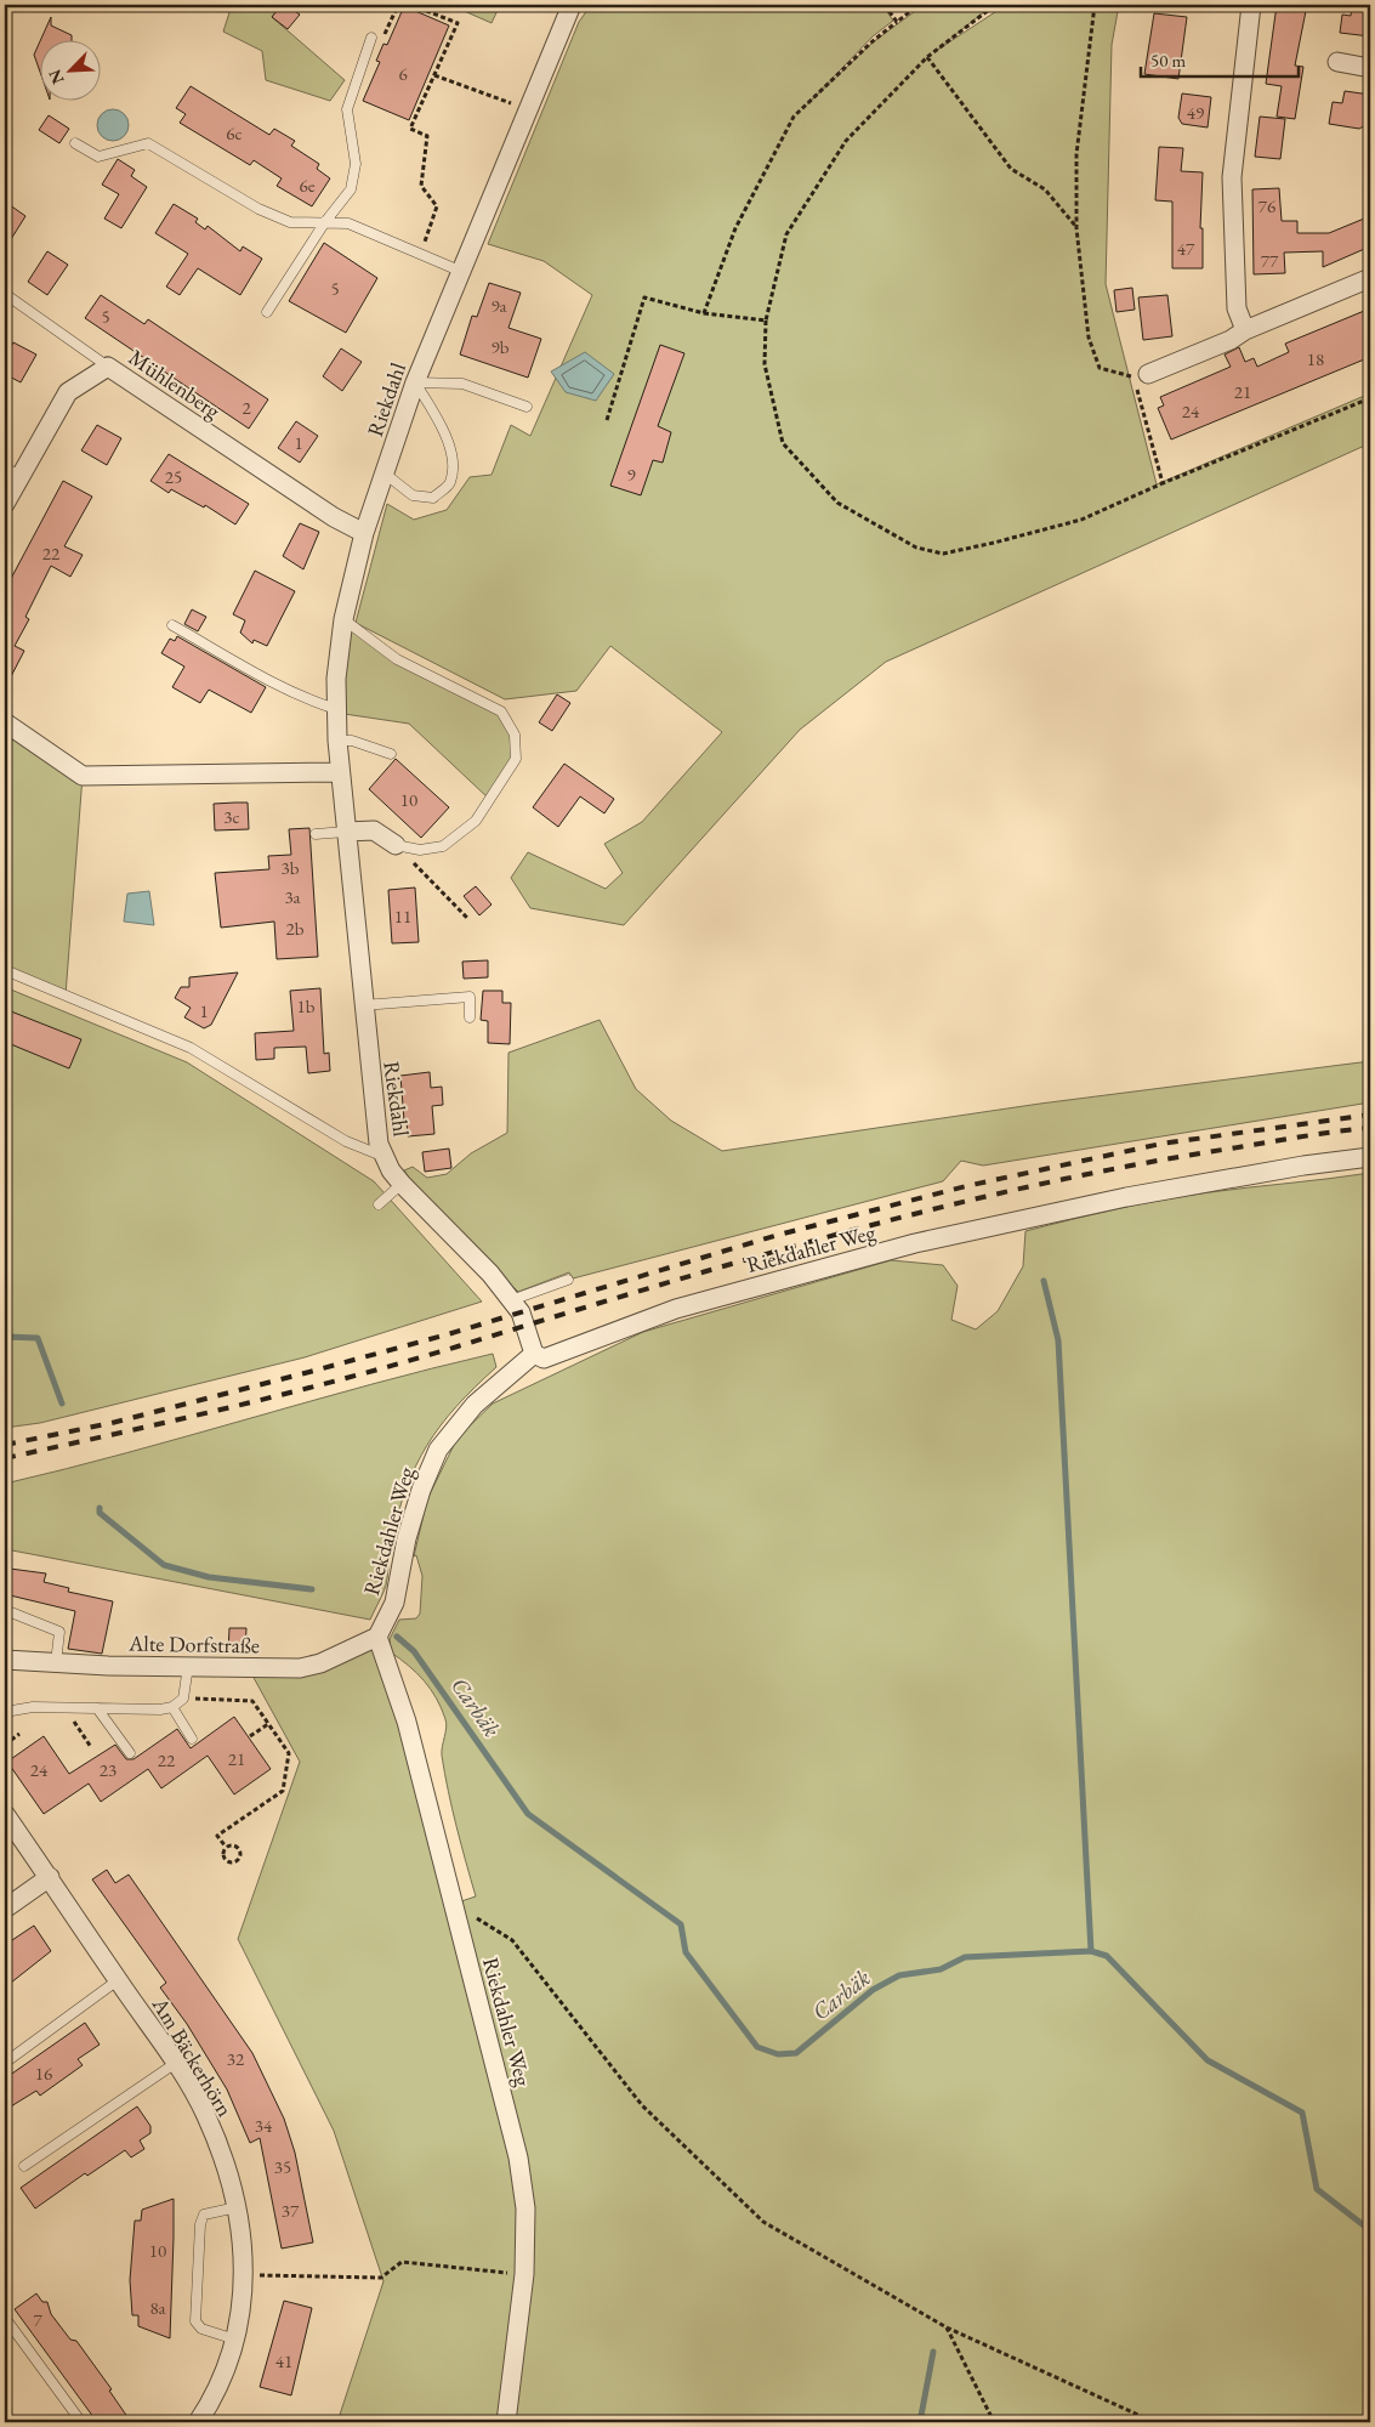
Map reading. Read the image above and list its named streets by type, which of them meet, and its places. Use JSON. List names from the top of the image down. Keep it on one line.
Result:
{"streets":{"street":["Mühlenberg","Riekdahl","Riekdahler Weg","Alte Dorfstraße","Am Bäckerhörn"]},"crossings":[["Mühlenberg","Riekdahl"],["Riekdahl","Riekdahler Weg"],["Riekdahler Weg","Alte Dorfstraße"]],"water":["Carbäk"],"house_numbers":["6","49","6c","6e","76","47","77","5","9a","5","9b","18","21","2","24","1","9","25","22","10","3c","3b","3a","11","2b","1b","1","21","22","24","23","32","16","34","35","37","10","8a","7","41"],"scale_bar":"50 m","north":"bottom left"}
